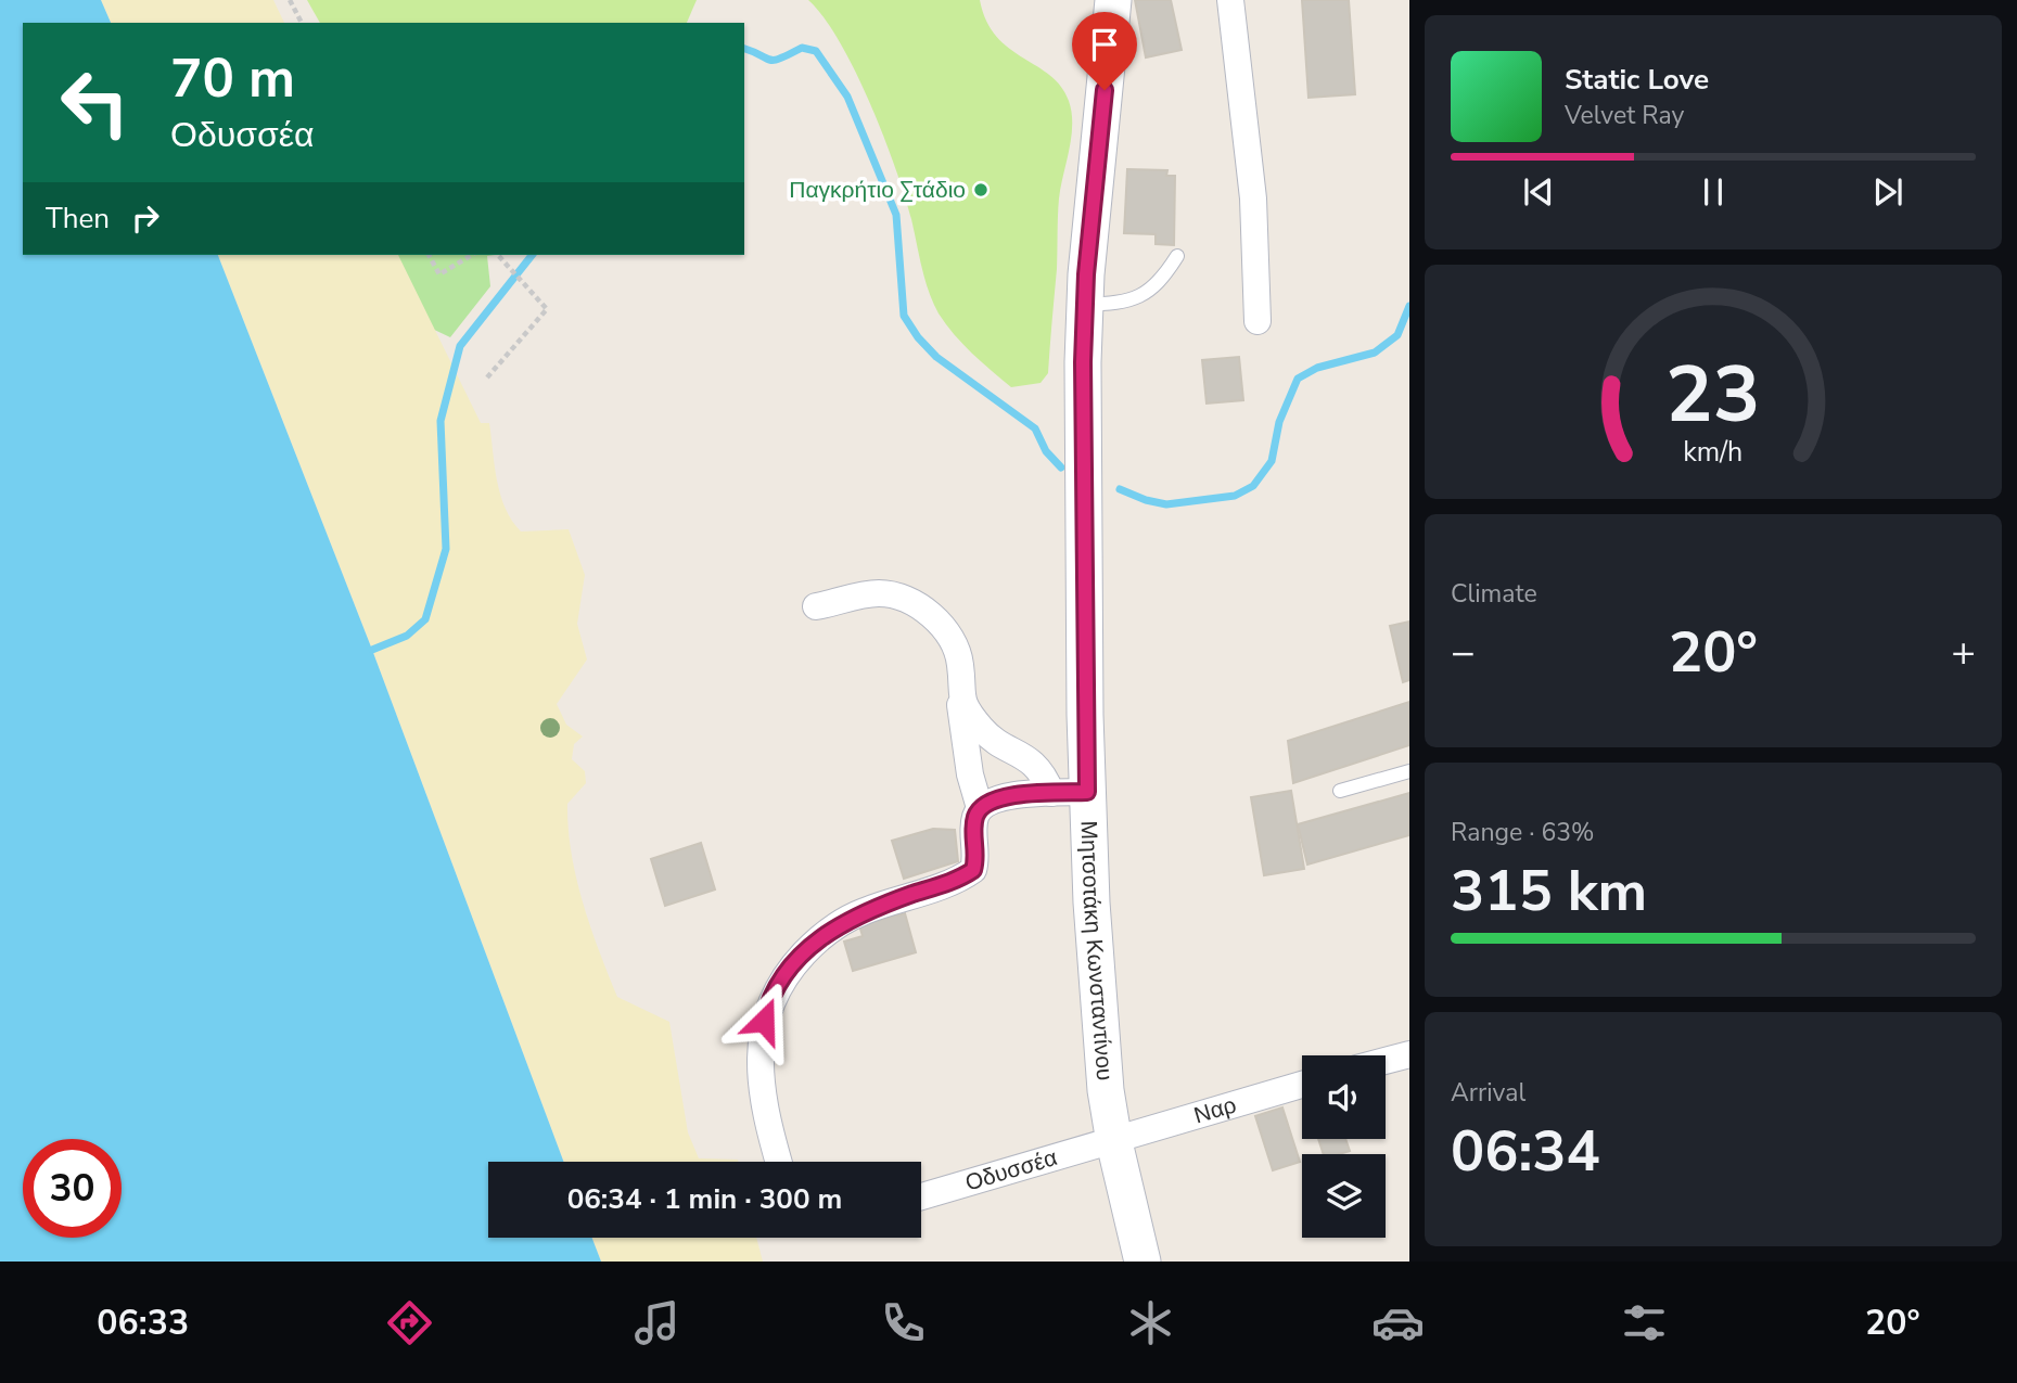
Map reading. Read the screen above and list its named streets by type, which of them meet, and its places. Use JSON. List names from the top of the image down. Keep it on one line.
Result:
{"streets":{"street":["Μητσοτάκη Κωνσταντίνου","Ναρ","Οδυσσέα"]},"crossings":[["Μητσοτάκη Κωνσταντίνου","Ναρ"],["Μητσοτάκη Κωνσταντίνου","Οδυσσέα"],["Ναρ","Οδυσσέα"]],"places":["Παγκρήτιο Στάδιο"],"page":{"turn":["70 m","Οδυσσέα"],"song":["Static Love","Velvet Ray"],"then":"Then","tile":["Climate",["Range · 63%","315 km"],["Arrival","06:34"]],"heat":["−","20°","+"],"limit":"30","trip":"06:34 · 1 min · 300 m","tabs":["06:33","20°"],"gauge":["23","km/h"]}}
